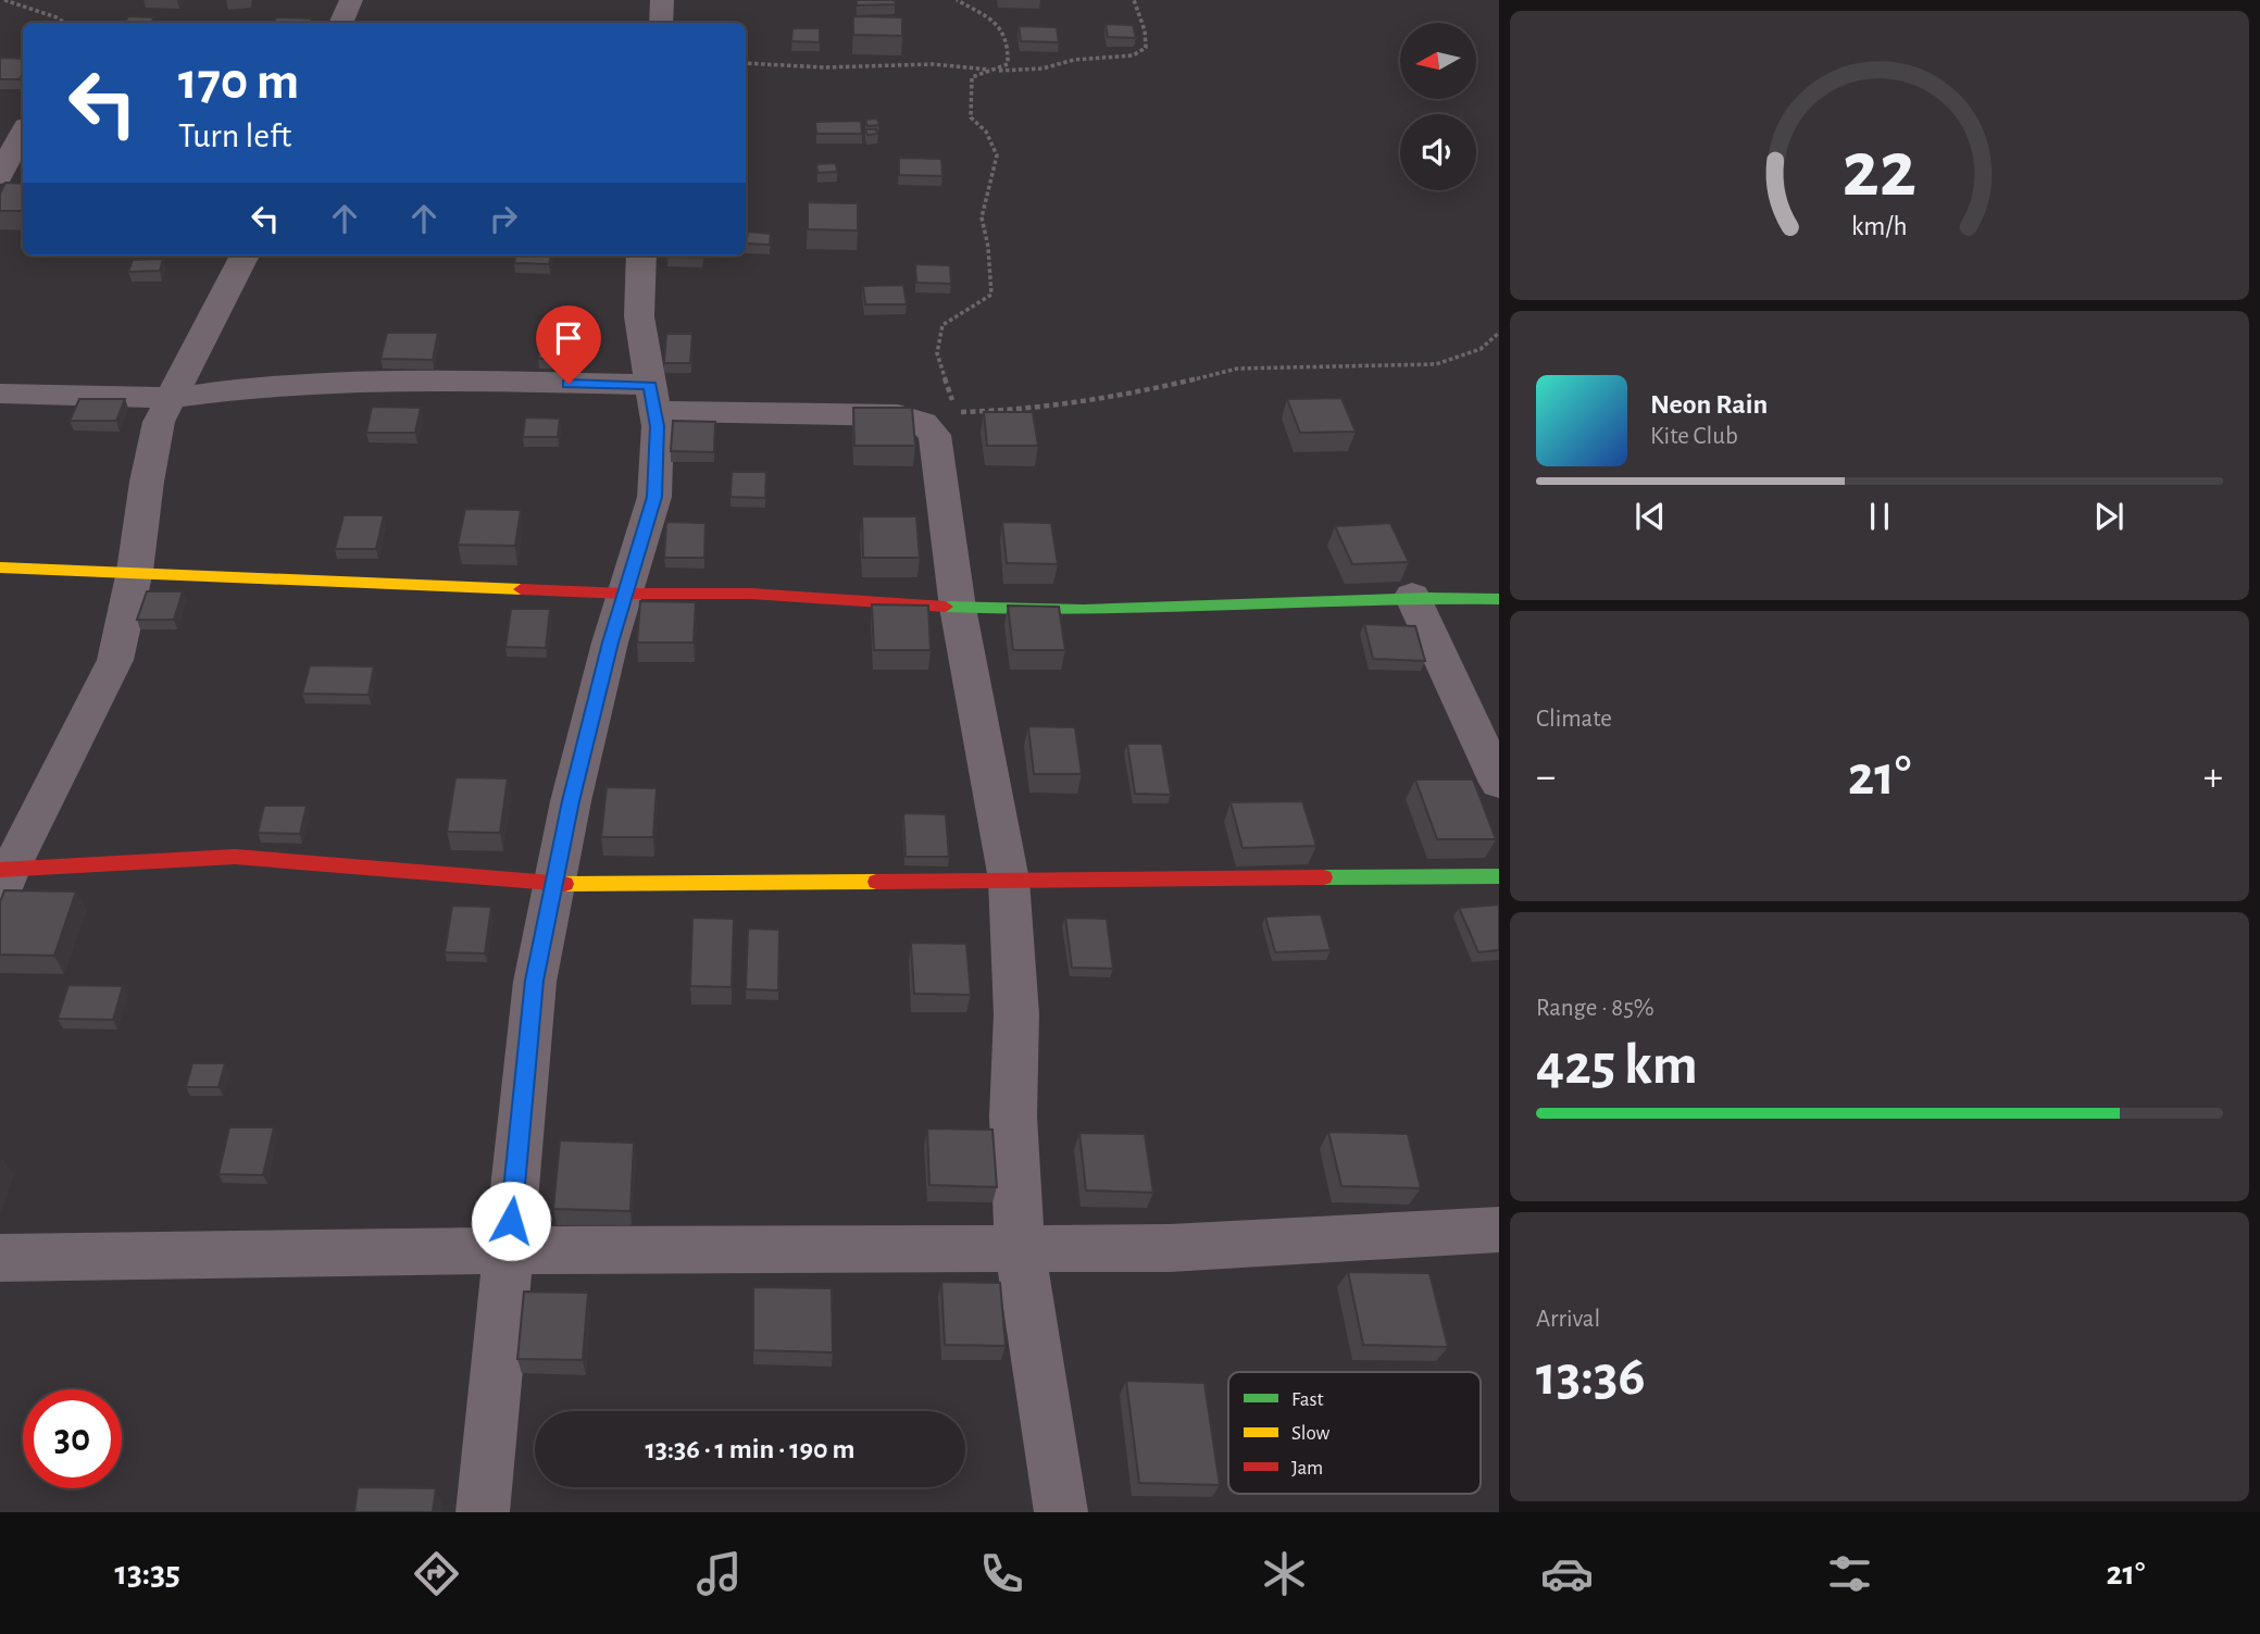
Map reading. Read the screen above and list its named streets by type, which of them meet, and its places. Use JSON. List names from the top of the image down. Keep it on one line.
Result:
{"legend":["Fast","Slow","Jam"],"north":"left","page":{"turn":["170 m","Turn left"],"song":["Neon Rain","Kite Club"],"tile":["Climate",["Range · 85%","425 km"],["Arrival","13:36"]],"heat":["−","21°","+"],"limit":"30","trip":"13:36 · 1 min · 190 m","tabs":["13:35","21°"],"gauge":["22","km/h"]}}
